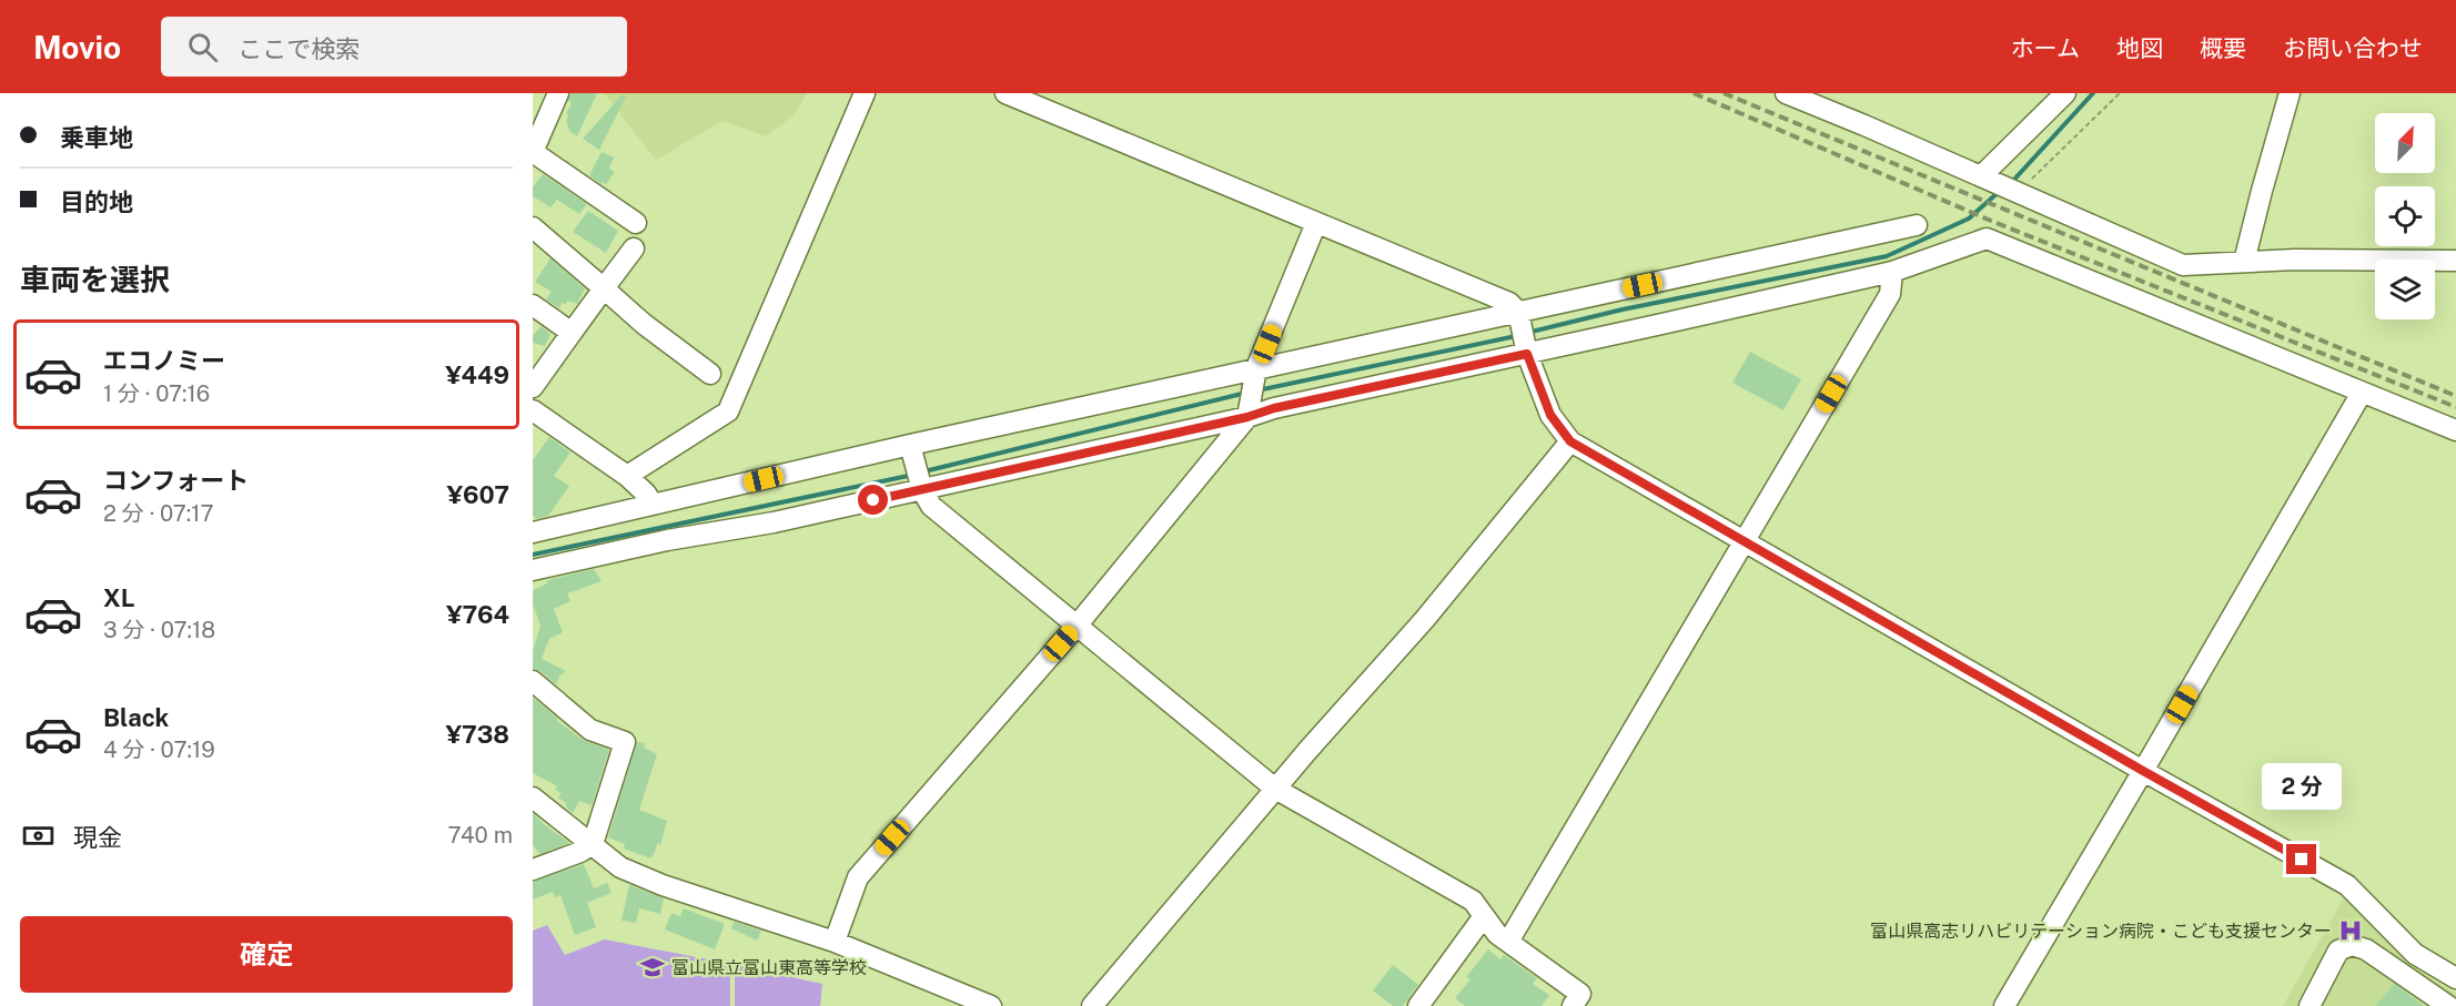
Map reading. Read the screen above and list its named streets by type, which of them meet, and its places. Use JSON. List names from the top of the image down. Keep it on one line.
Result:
{"places":{"hospital":["富山県高志リハビリテーション病院・こども支援センター"],"school or university":["富山県立富山東高等学校"]},"north":"top right","page":{"header":"Movio","search":"ここで検索","nav":["ホーム","地図","概要","お問い合わせ"],"banner":["乗車地","目的地"],"heading":"車両を選択","list":[{"name":"エコノミー","note":"1 分 · 07:16","value":"¥449"},{"name":"コンフォート","note":"2 分 · 07:17","value":"¥607"},{"name":"XL","note":"3 分 · 07:18","value":"¥764"},{"name":"Black","note":"4 分 · 07:19","value":"¥738"}],"bubble":"2 分","pay":["現金","740 m"],"buttons":"確定"}}
